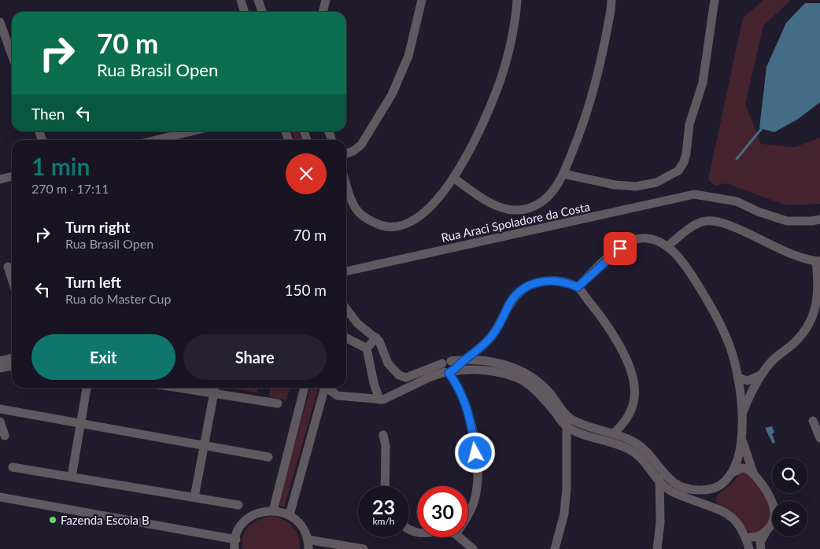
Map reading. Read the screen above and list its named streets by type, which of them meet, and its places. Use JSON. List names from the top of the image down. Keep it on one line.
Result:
{"streets":{"street":["Rua Araci Spoladore da Costa"]},"places":["Fazenda Escola B"],"page":{"turn":["70 m","Rua Brasil Open"],"then":"Then","heading":["1 min","270 m · 17:11"],"list":[{"name":"Turn right","note":"Rua Brasil Open","value":"70 m"},{"name":"Turn left","note":"Rua do Master Cup","value":"150 m"}],"buttons":["Exit","Share"],"speed":"23 km/h","limit":"30"}}
